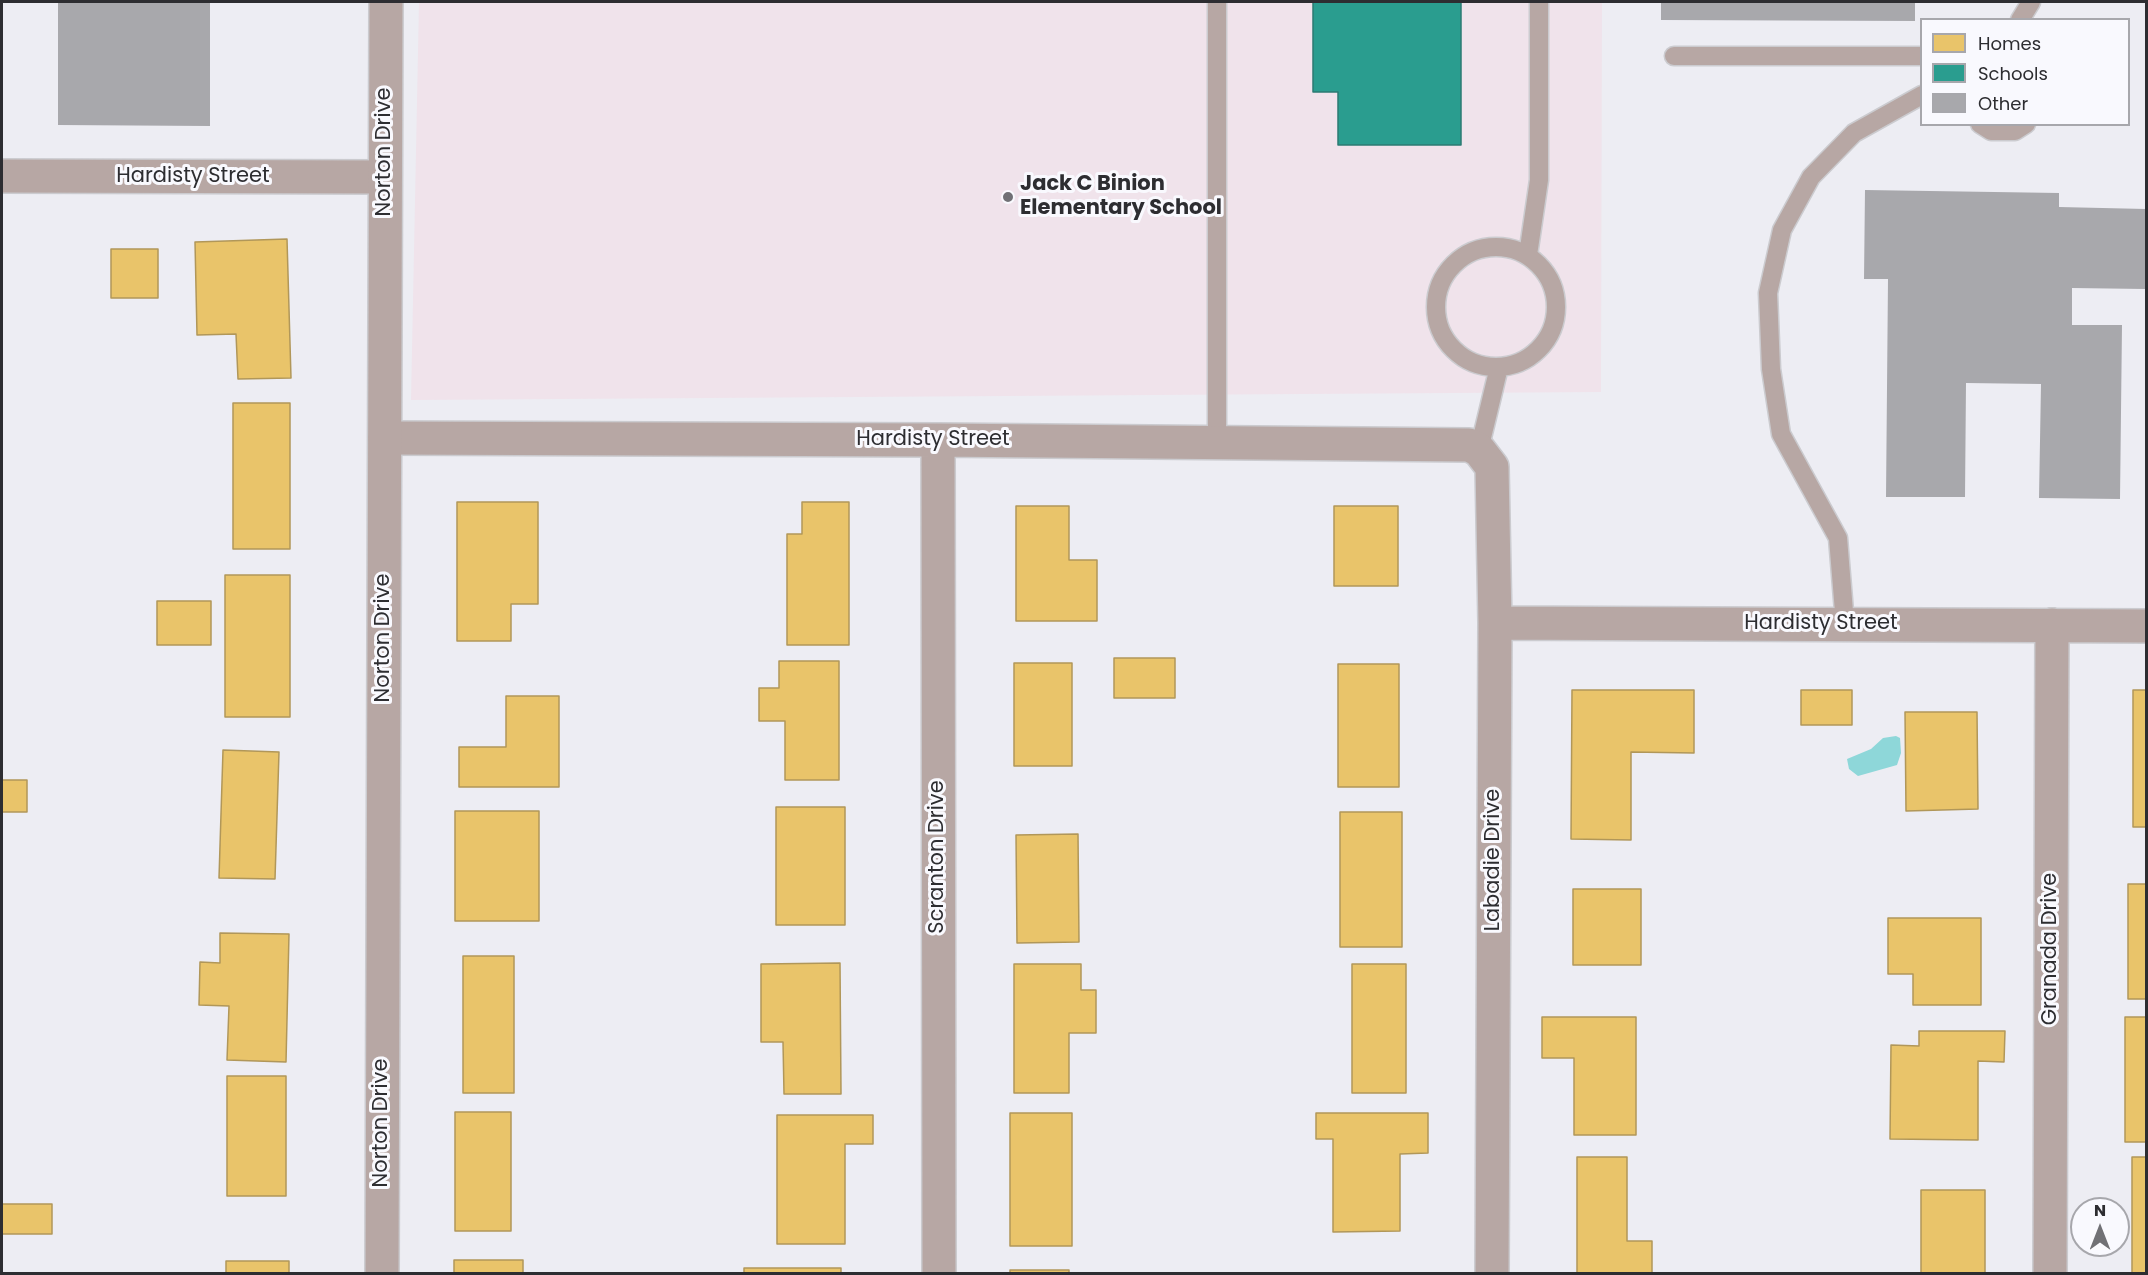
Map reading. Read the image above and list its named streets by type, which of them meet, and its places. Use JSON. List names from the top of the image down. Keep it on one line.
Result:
{"streets":{"street":["Norton Drive","Hardisty Street","Scranton Drive","Labadie Drive","Granada Drive"]},"crossings":[["Norton Drive","Hardisty Street"],["Hardisty Street","Scranton Drive"],["Hardisty Street","Labadie Drive"],["Hardisty Street","Granada Drive"]],"places":["Jack C Binion Elementary School"],"legend":["Homes","Schools","Other"],"north":"top"}
